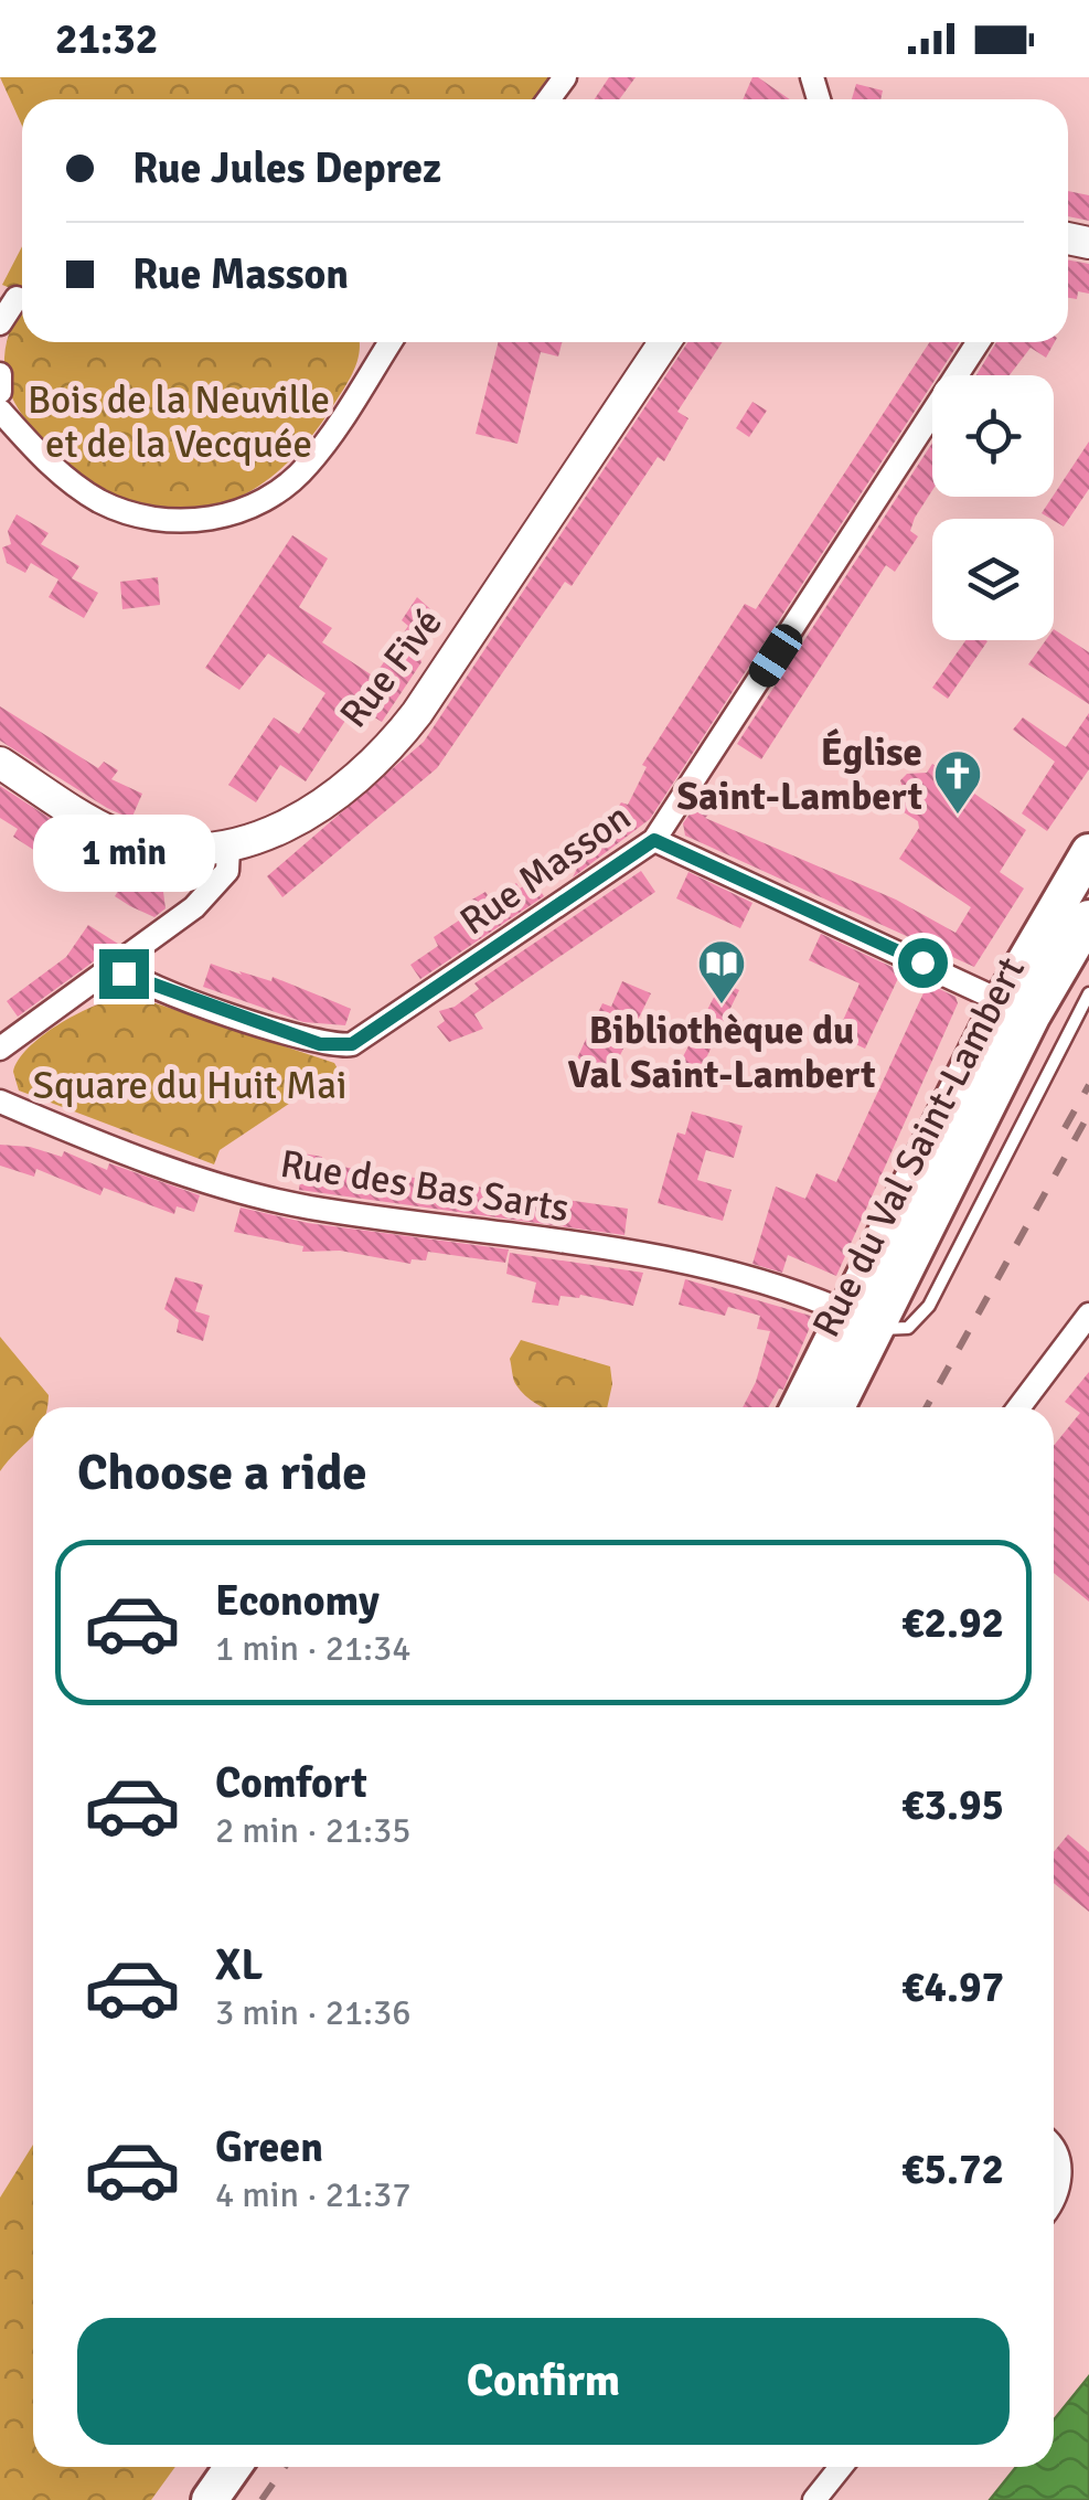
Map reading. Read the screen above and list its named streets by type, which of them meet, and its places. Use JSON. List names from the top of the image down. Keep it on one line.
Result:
{"streets":{"main road":["Rue du Val Saint-Lambert"],"street":["Rue Fivé","Rue Masson","Rue des Bas Sarts"]},"crossings":[["Rue du Val Saint-Lambert","Rue des Bas Sarts"]],"parks":["Bois de la Neuville et de la Vecquée","Square du Huit Mai"],"places":{"church":["Église Saint-Lambert"],"library":["Bibliothèque du Val Saint-Lambert"]},"page":{"status":"21:32","banner":["Rue Jules Deprez","Rue Masson"],"bubble":"1 min","heading":"Choose a ride","list":[{"name":"Economy","note":"1 min · 21:34","value":"€2.92"},{"name":"Comfort","note":"2 min · 21:35","value":"€3.95"},{"name":"XL","note":"3 min · 21:36","value":"€4.97"},{"name":"Green","note":"4 min · 21:37","value":"€5.72"}],"buttons":"Confirm"}}
